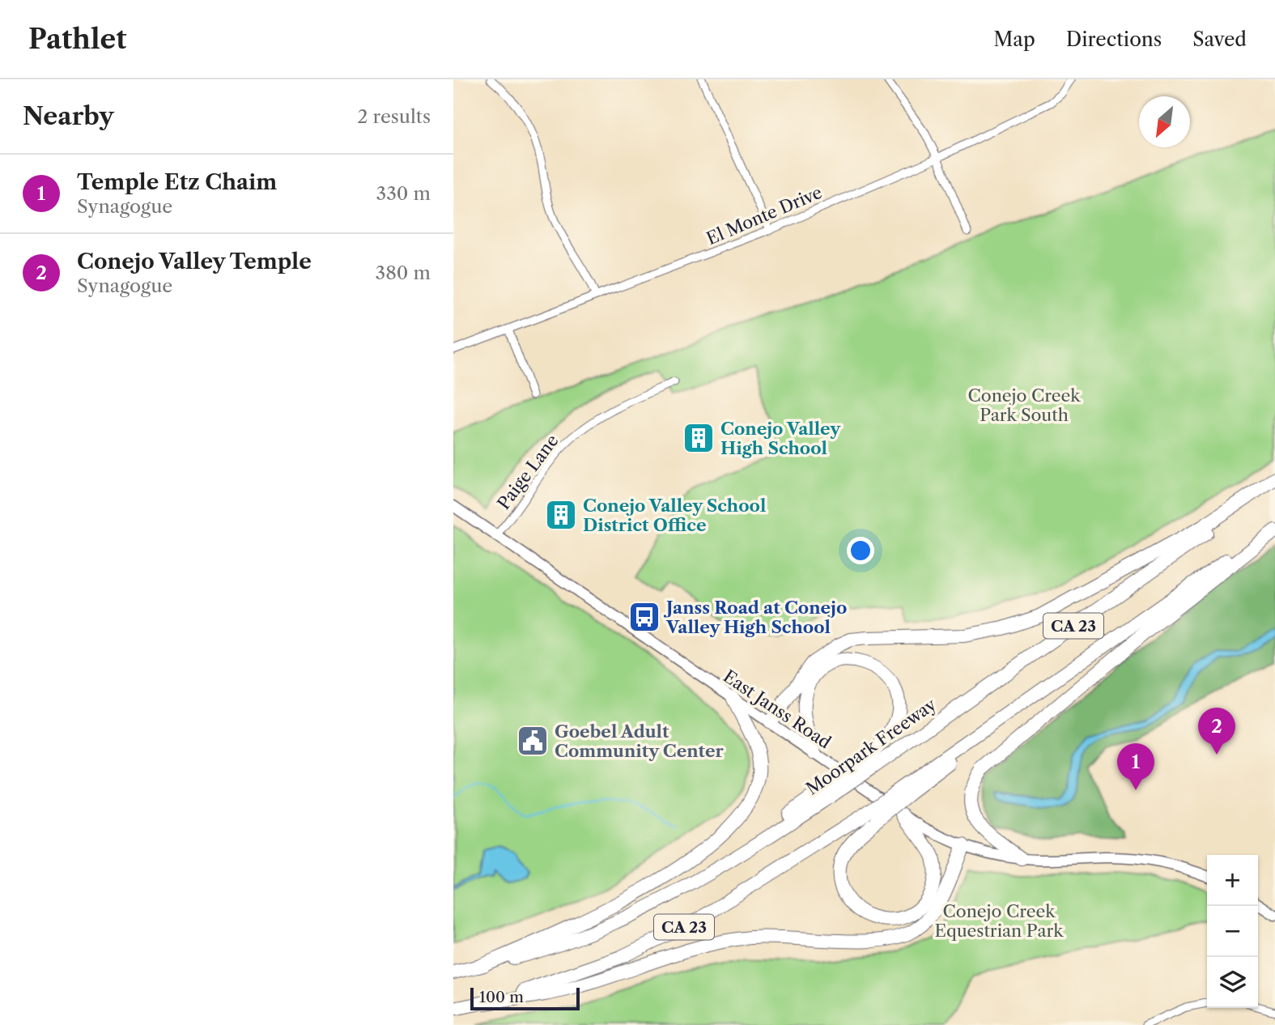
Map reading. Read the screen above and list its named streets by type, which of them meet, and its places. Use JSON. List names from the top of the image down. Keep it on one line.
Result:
{"streets":{"highway":["CA 23","Moorpark Freeway"],"main road":["East Janss Road"],"street":["El Monte Drive","Paige Lane"]},"crossings":[["Paige Lane","East Janss Road"]],"parks":["Conejo Creek Park South","Conejo Creek Equestrian Park"],"places":{"building":["Conejo Valley High School","Conejo Valley School District Office"],"bus stop":["Janss Road at Conejo Valley High School"],"public building":["Goebel Adult Community Center"]},"scale_bar":"100 m","north":"bottom left","page":{"header":"Pathlet","nav":["Map","Directions","Saved"],"heading":["Nearby","2 results"],"list":[{"mark":"1","name":"Temple Etz Chaim","note":"Synagogue","value":"330 m"},{"mark":"2","name":"Conejo Valley Temple","note":"Synagogue","value":"380 m"}],"pins":["2","1"],"map_buttons":["+","−"],"scale":"100 m"}}
